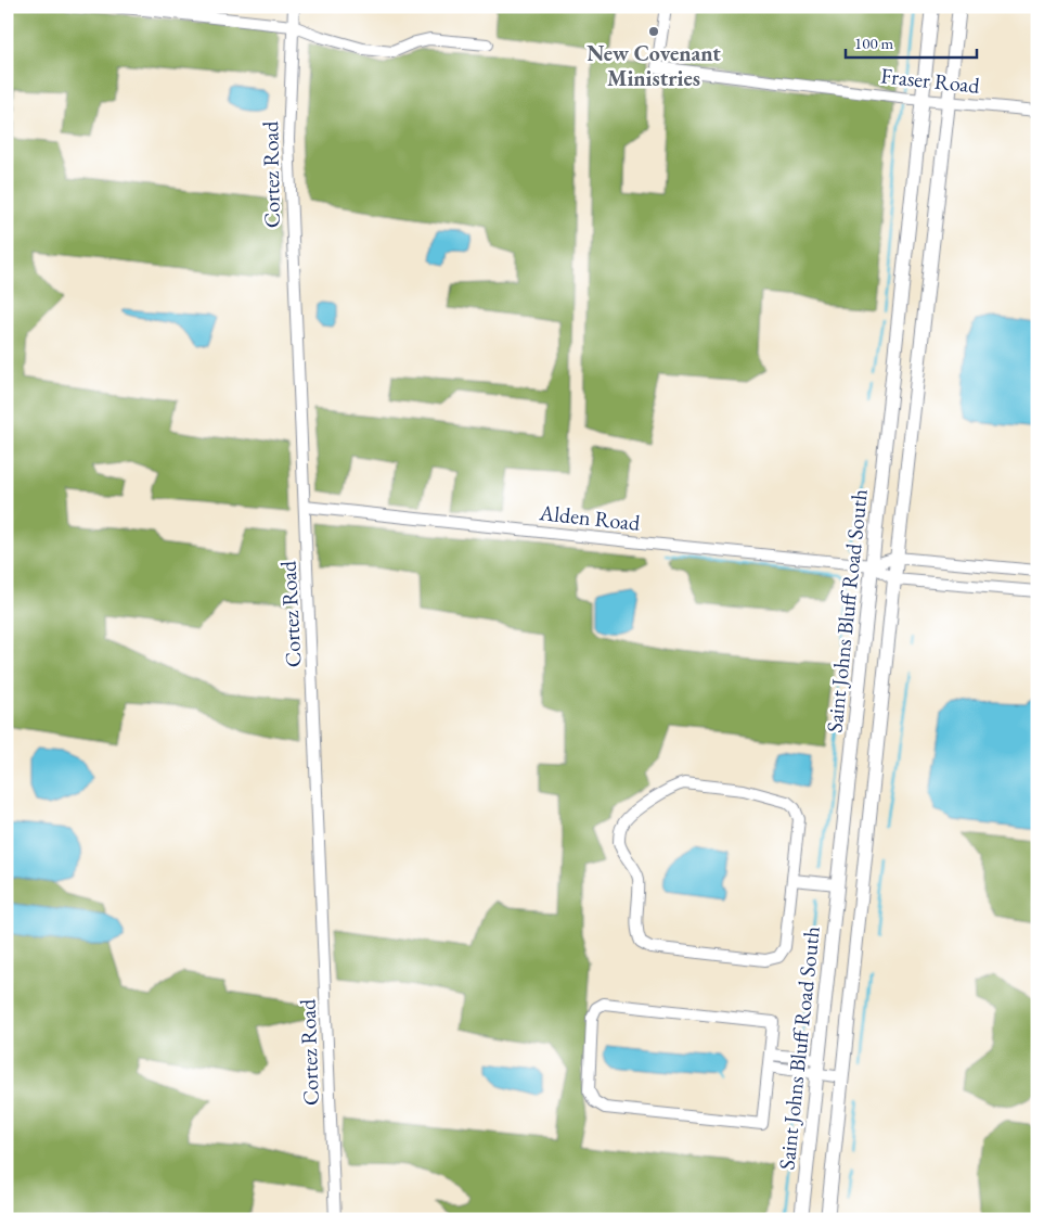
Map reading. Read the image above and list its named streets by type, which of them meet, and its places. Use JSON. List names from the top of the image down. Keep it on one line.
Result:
{"streets":{"main road":["Saint Johns Bluff Road South"],"street":["Fraser Road","Cortez Road","Alden Road"]},"crossings":[["Fraser Road","Saint Johns Bluff Road South"],["Cortez Road","Alden Road"],["Alden Road","Saint Johns Bluff Road South"]],"places":["New Covenant Ministries"],"scale_bar":"100 m"}
